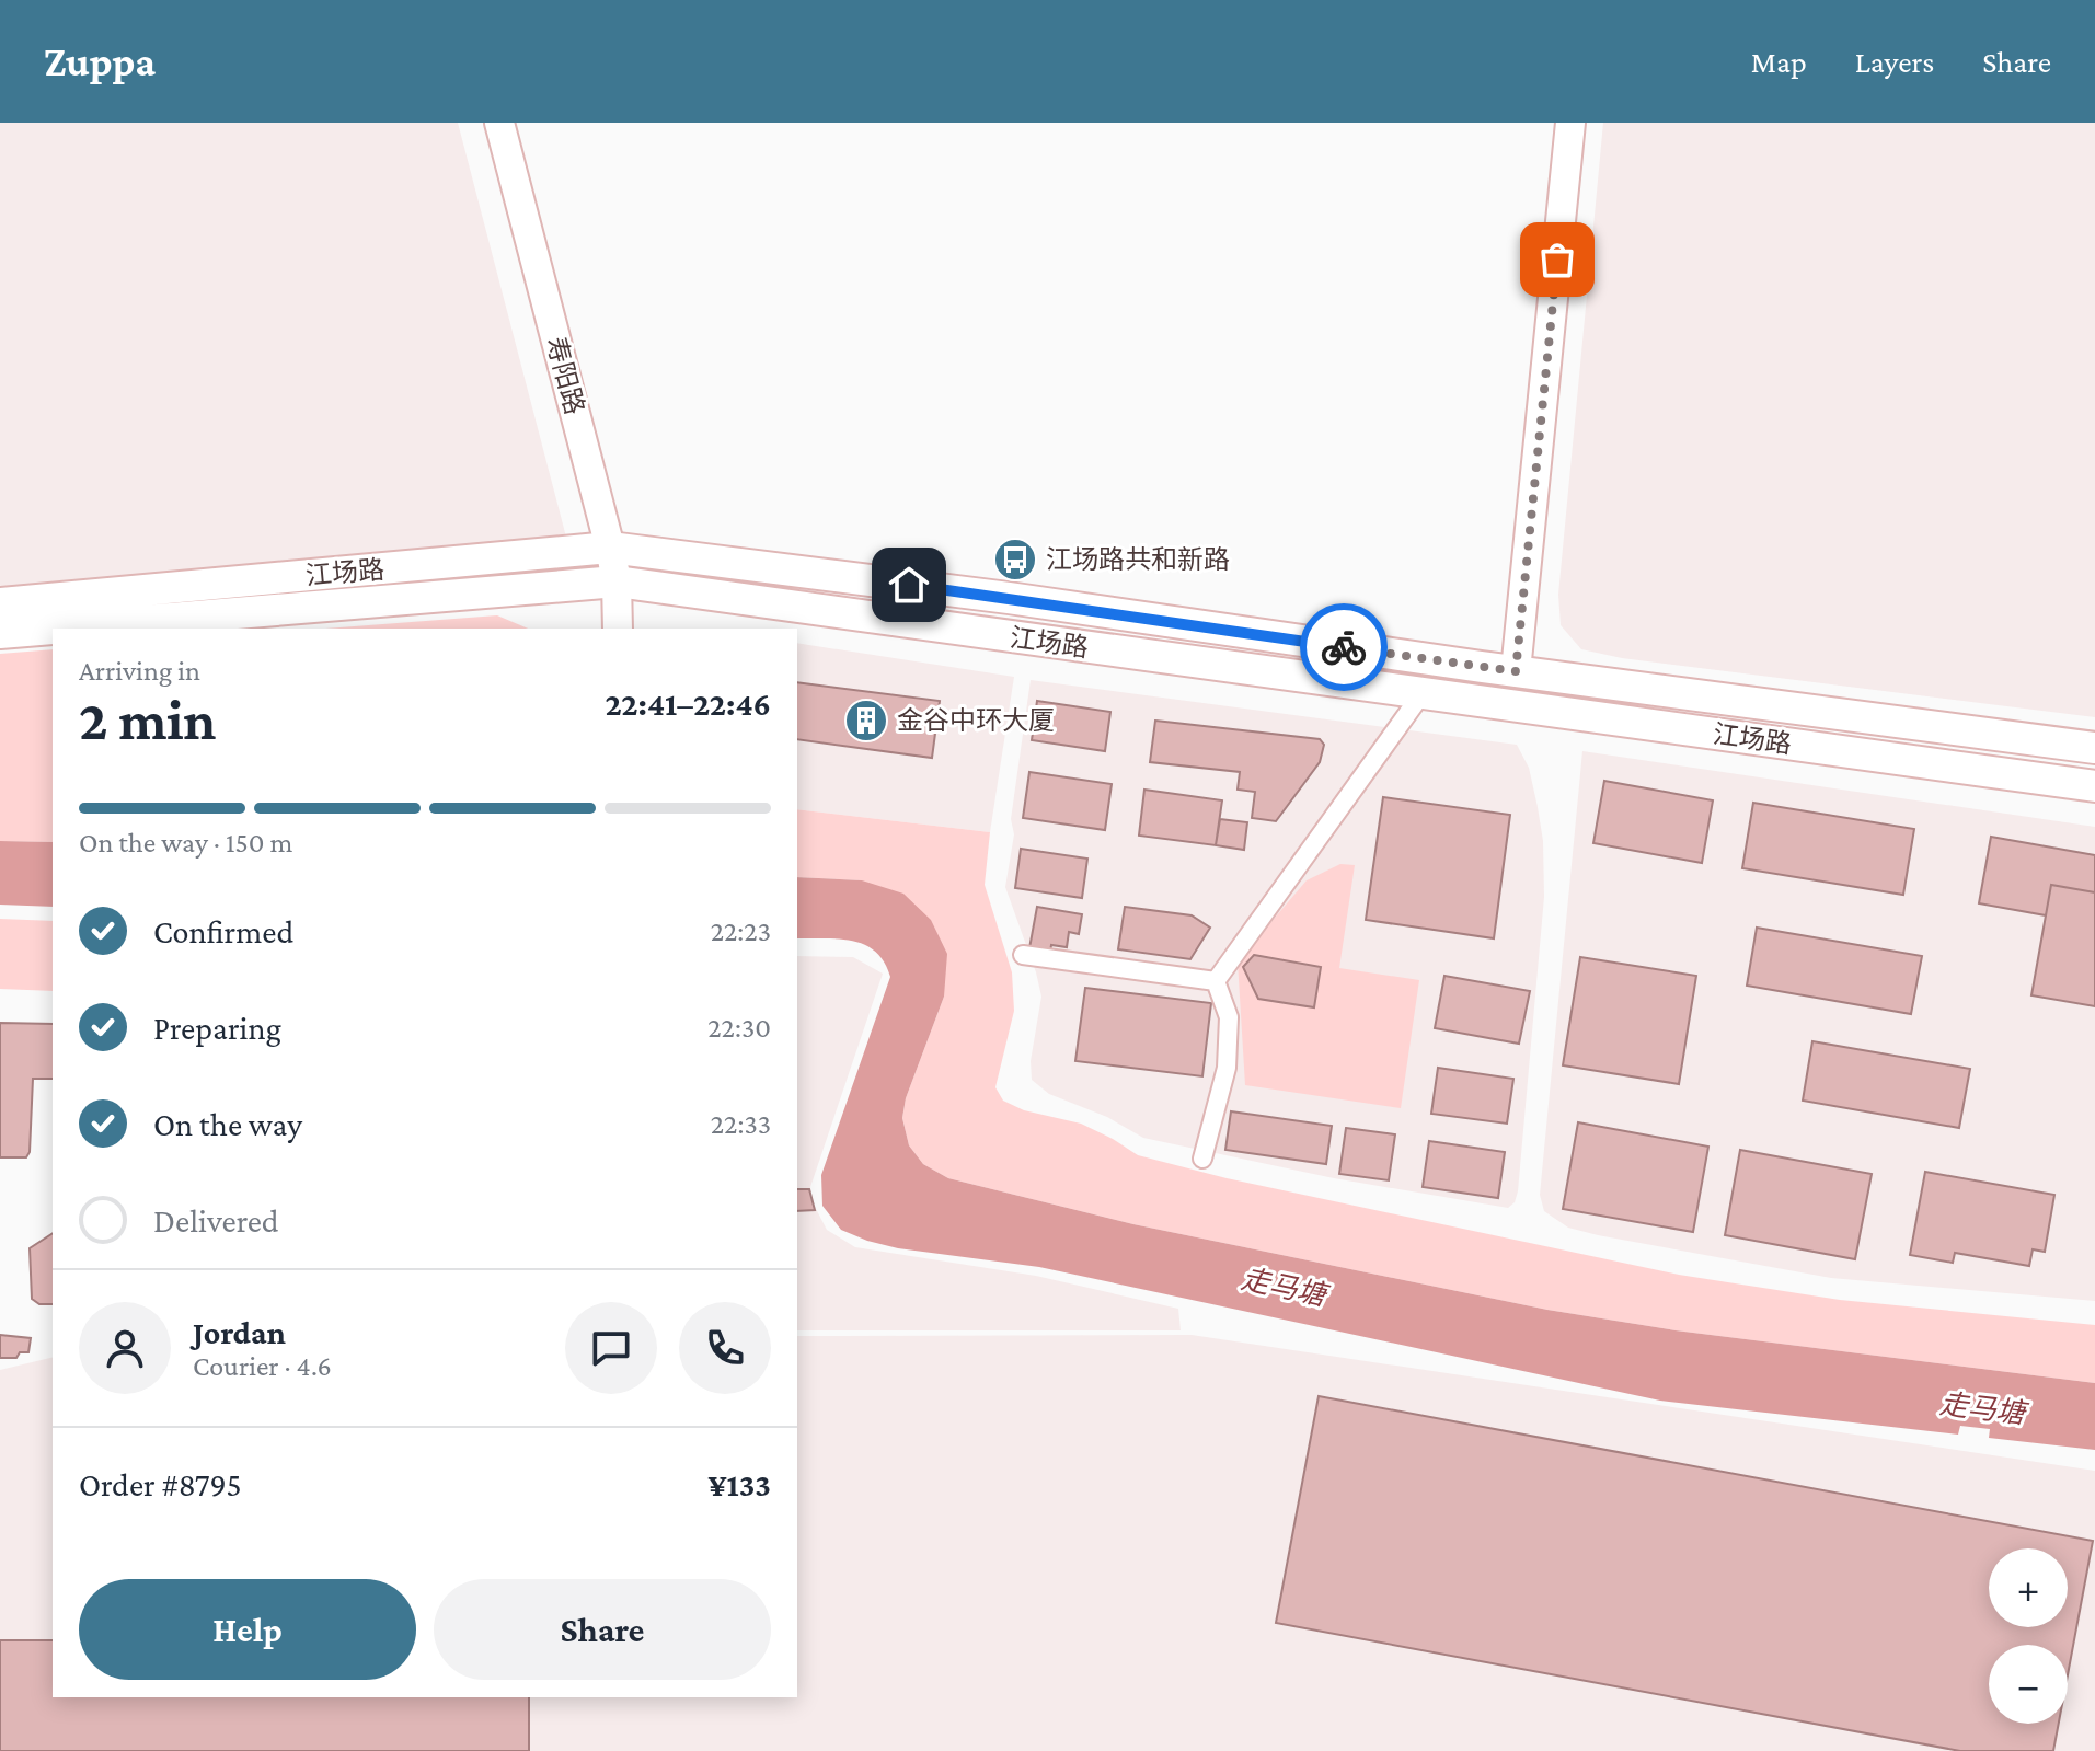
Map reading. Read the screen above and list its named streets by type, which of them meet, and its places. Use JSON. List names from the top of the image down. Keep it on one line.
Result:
{"streets":{"main road":["江场路"],"street":["寿阳路"]},"crossings":[["寿阳路","江场路"]],"water":["走马塘"],"places":{"bus stop":["江场路共和新路"],"building":["金谷中环大厦"]},"page":{"header":"Zuppa","nav":["Map","Layers","Share"],"heading":["2 min","Arriving in","22:41–22:46"],"panel":["Jordan","Courier · 4.6","Order #8795","¥133"],"bar":"On the way · 150 m","list":[["Confirmed","22:23"],["Preparing","22:30"],["On the way","22:33"],"Delivered"],"map_buttons":["+","−"],"buttons":["Help","Share"]}}
